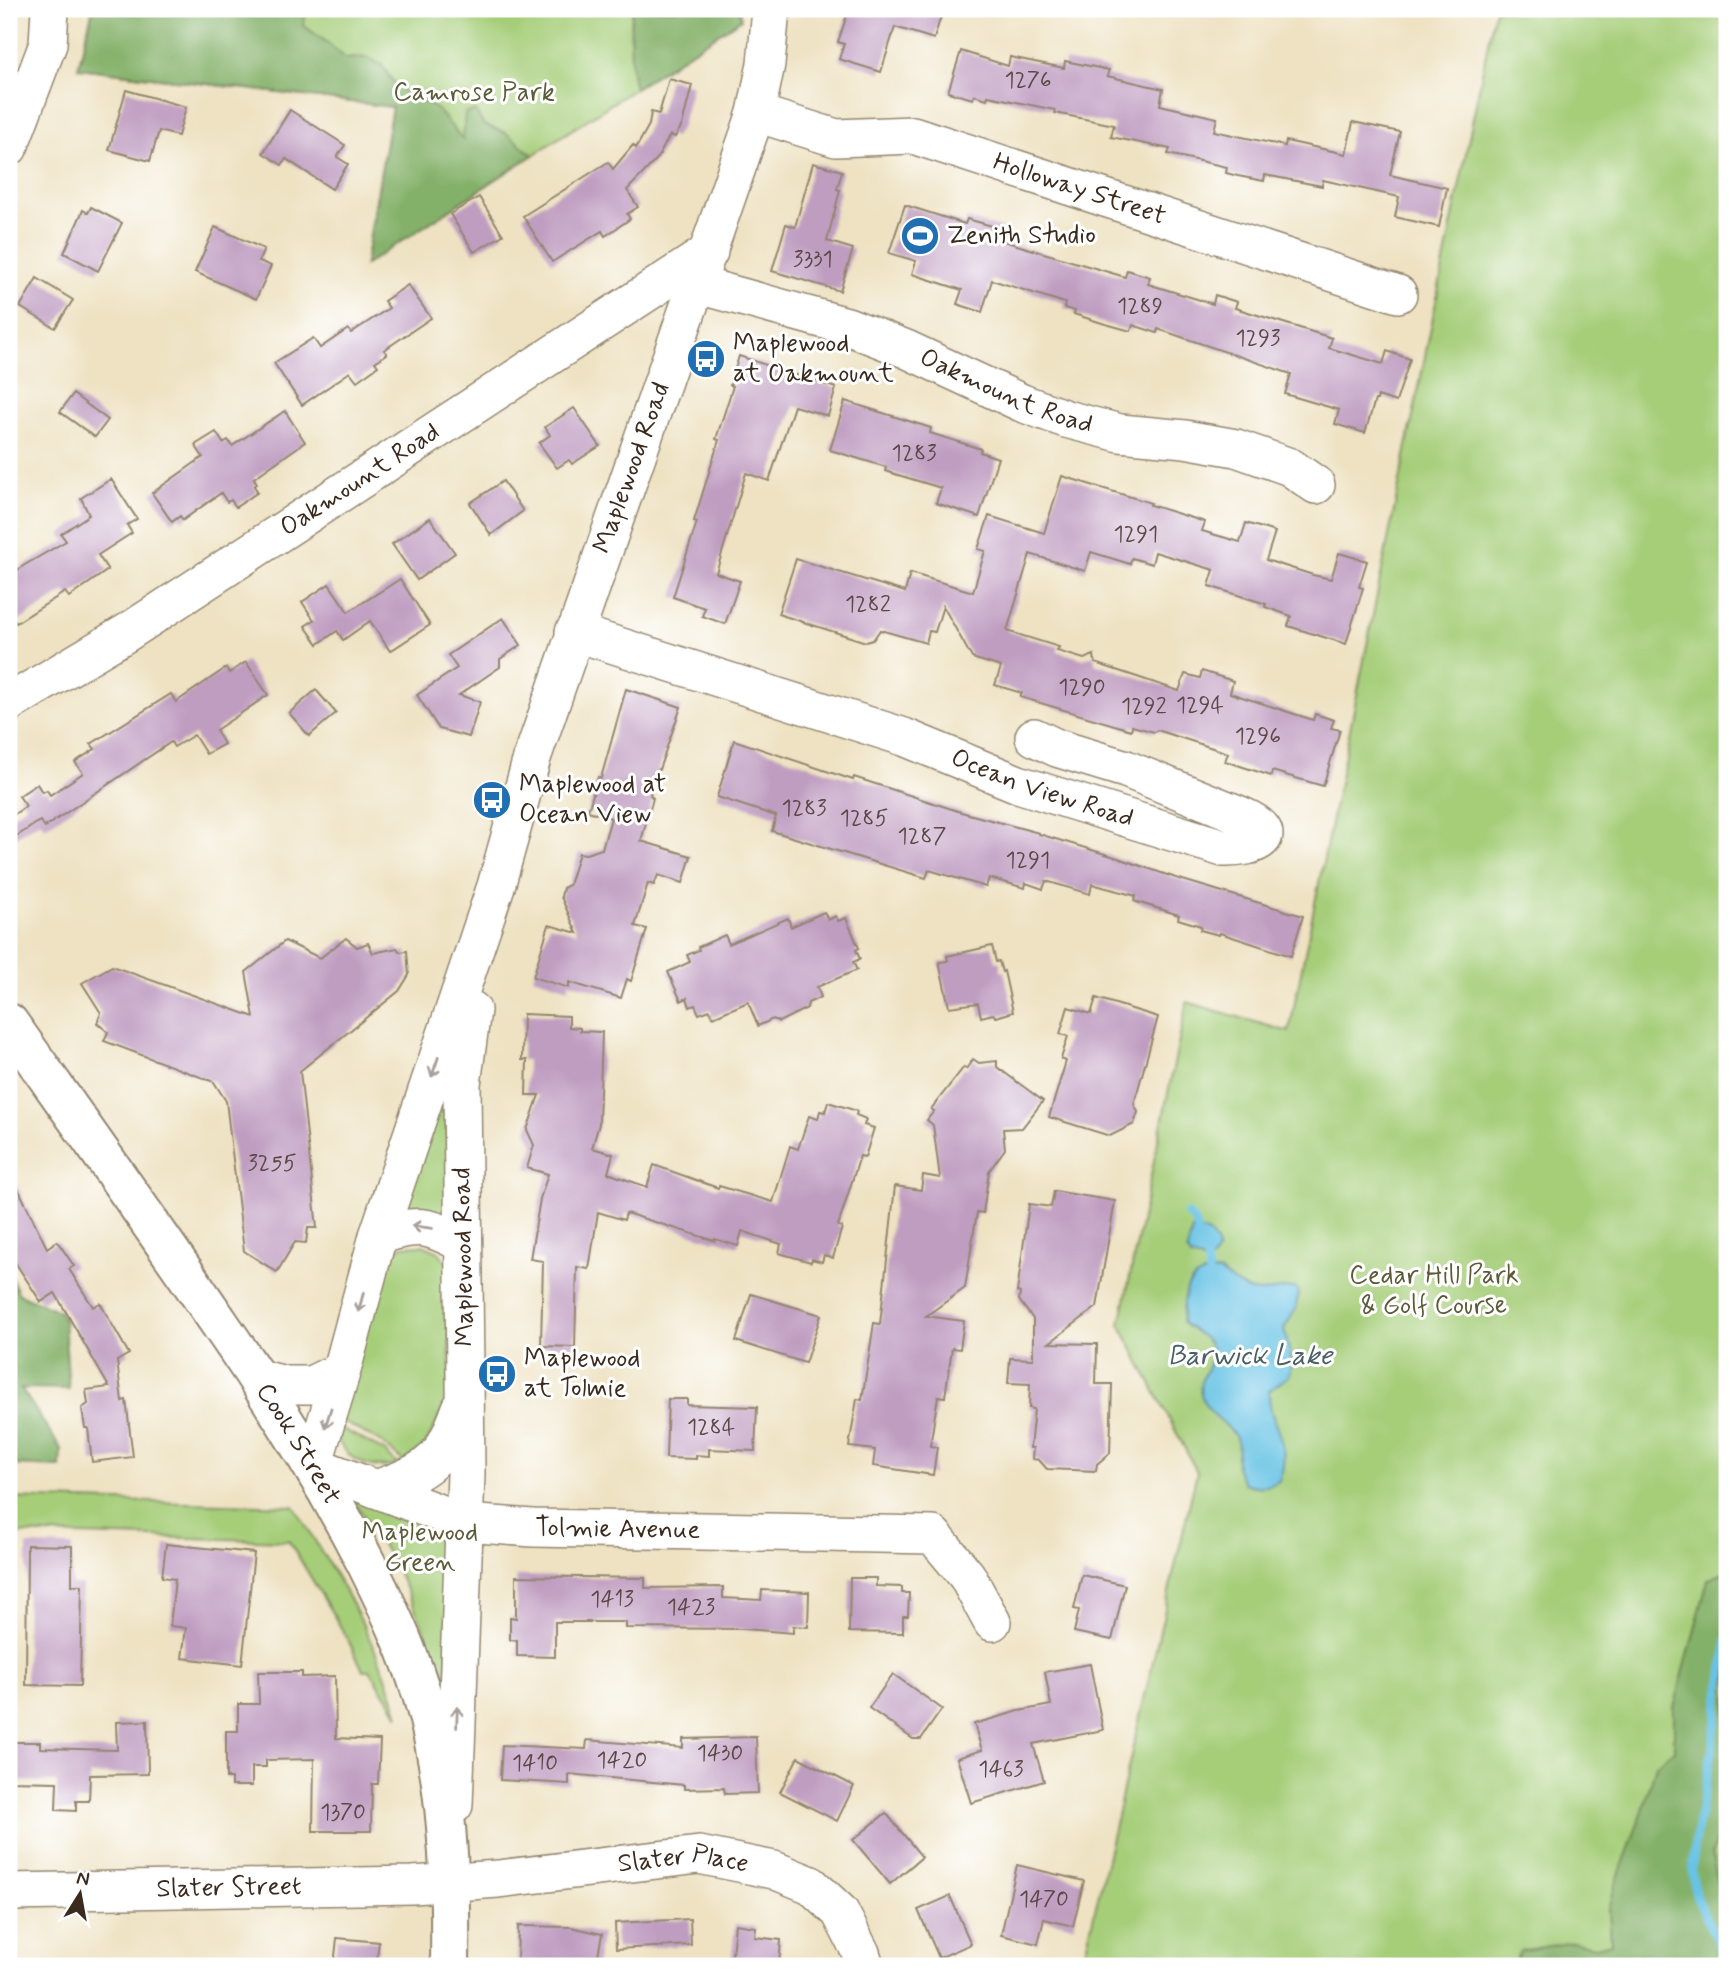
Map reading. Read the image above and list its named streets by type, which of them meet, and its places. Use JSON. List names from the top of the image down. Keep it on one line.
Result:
{"streets":{"main road":["Cook Street"],"street":["Holloway Street","Oakmount Road","Maplewood Road","Ocean View Road","Tolmie Avenue","Slater Place","Slater Street"]},"crossings":[["Holloway Street","Maplewood Road"],["Oakmount Road","Maplewood Road"],["Maplewood Road","Ocean View Road"],["Maplewood Road","Cook Street"],["Maplewood Road","Tolmie Avenue"],["Maplewood Road","Slater Place"],["Maplewood Road","Slater Street"],["Cook Street","Tolmie Avenue"],["Cook Street","Slater Place"],["Cook Street","Slater Street"],["Slater Place","Slater Street"]],"water":["Barwick Lake"],"parks":["Camrose Park","Cedar Hill Park & Golf Course","Maplewood Green"],"places":{"sports":["Zenith Studio"],"bus stop":["Maplewood at Oakmount","Maplewood at Ocean View","Maplewood at Tolmie"]},"house_numbers":["1276","3331","1289","1293","1283","1291","1282","1290","1294","1292","1296","1283","1285","1287","1291","3255","1284","1413","1423","1430","1420","1410","1463","1370","1470"],"north":"top"}
